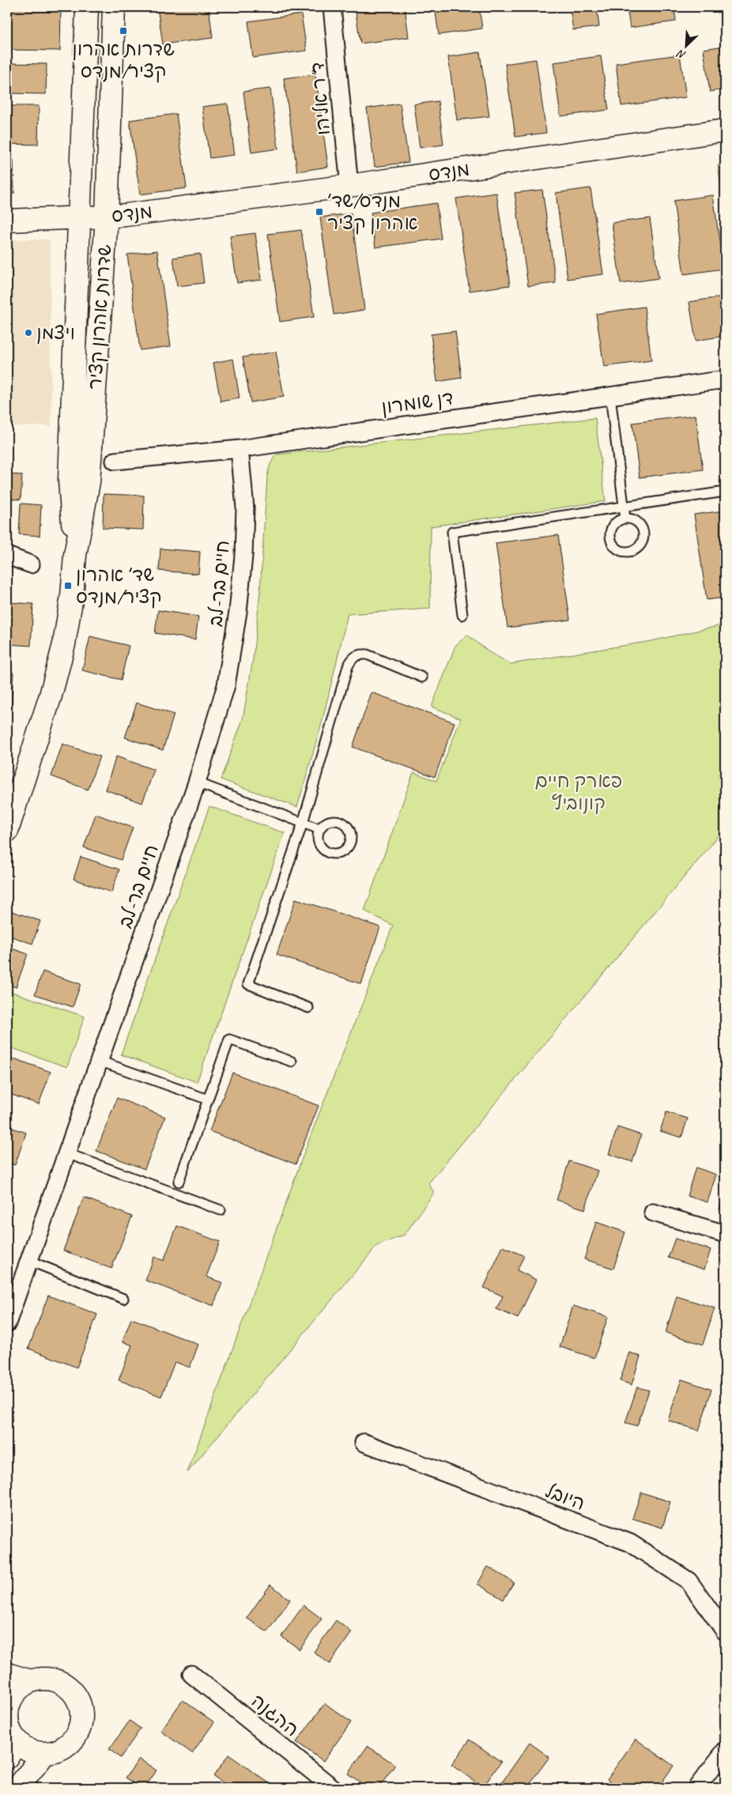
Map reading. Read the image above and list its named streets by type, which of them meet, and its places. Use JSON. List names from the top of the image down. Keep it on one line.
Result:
{"streets":{"street":["ד\"ר אליהו","מנדס","שדרות אהרון קציר","דן שומרון","חיים בר-לב","היובל","ההגנה"]},"crossings":[["ד\"ר אליהו","מנדס"],["מנדס","שדרות אהרון קציר"],["דן שומרון","חיים בר-לב"]],"parks":["פארק חיים קונוביץ"],"places":{"transit":["שדרות אהרון קציר/מנדס","מנדס/שד׳ אהרון קציר","שד׳ אהרון קציר/מנדס"],"other":["ויצמן"]},"north":"bottom left"}
